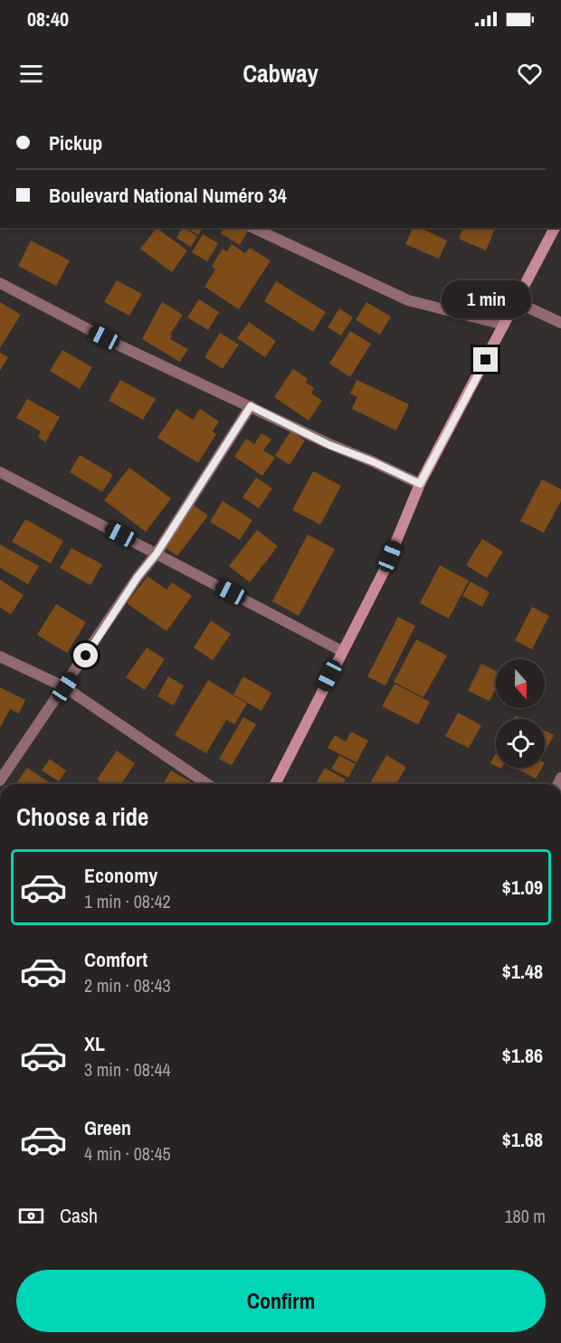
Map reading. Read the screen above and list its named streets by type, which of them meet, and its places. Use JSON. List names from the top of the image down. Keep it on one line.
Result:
{"north":"bottom","page":{"status":"08:40","header":"Cabway","banner":["Pickup","Boulevard National Numéro 34"],"bubble":"1 min","heading":"Choose a ride","list":[{"name":"Economy","note":"1 min · 08:42","value":"$1.09"},{"name":"Comfort","note":"2 min · 08:43","value":"$1.48"},{"name":"XL","note":"3 min · 08:44","value":"$1.86"},{"name":"Green","note":"4 min · 08:45","value":"$1.68"}],"pay":["Cash","180 m"],"buttons":"Confirm"}}
